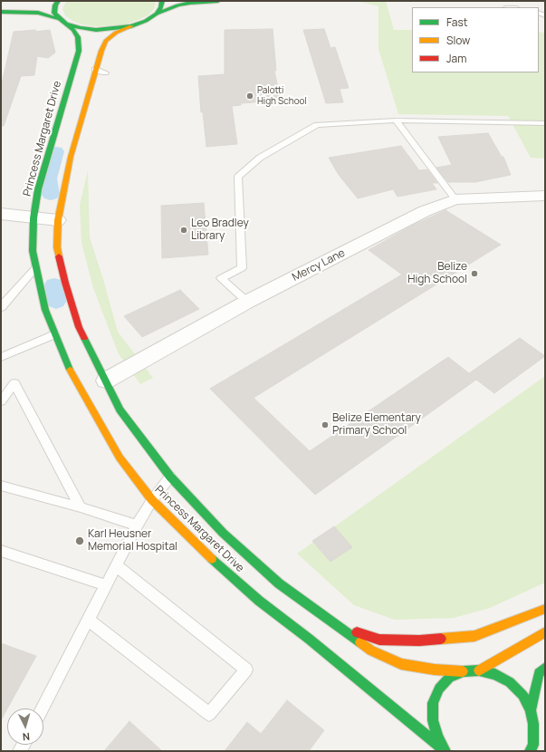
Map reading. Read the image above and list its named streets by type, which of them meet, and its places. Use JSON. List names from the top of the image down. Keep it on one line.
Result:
{"streets":{"main road":["Princess Margaret Drive"],"street":["Mercy Lane"]},"crossings":[["Princess Margaret Drive","Mercy Lane"]],"places":["Palotti High School","Leo Bradley Library","Belize High School","Belize Elementary Primary School","Karl Heusner Memorial Hospital"],"legend":["Fast","Slow","Jam"],"north":"bottom"}
